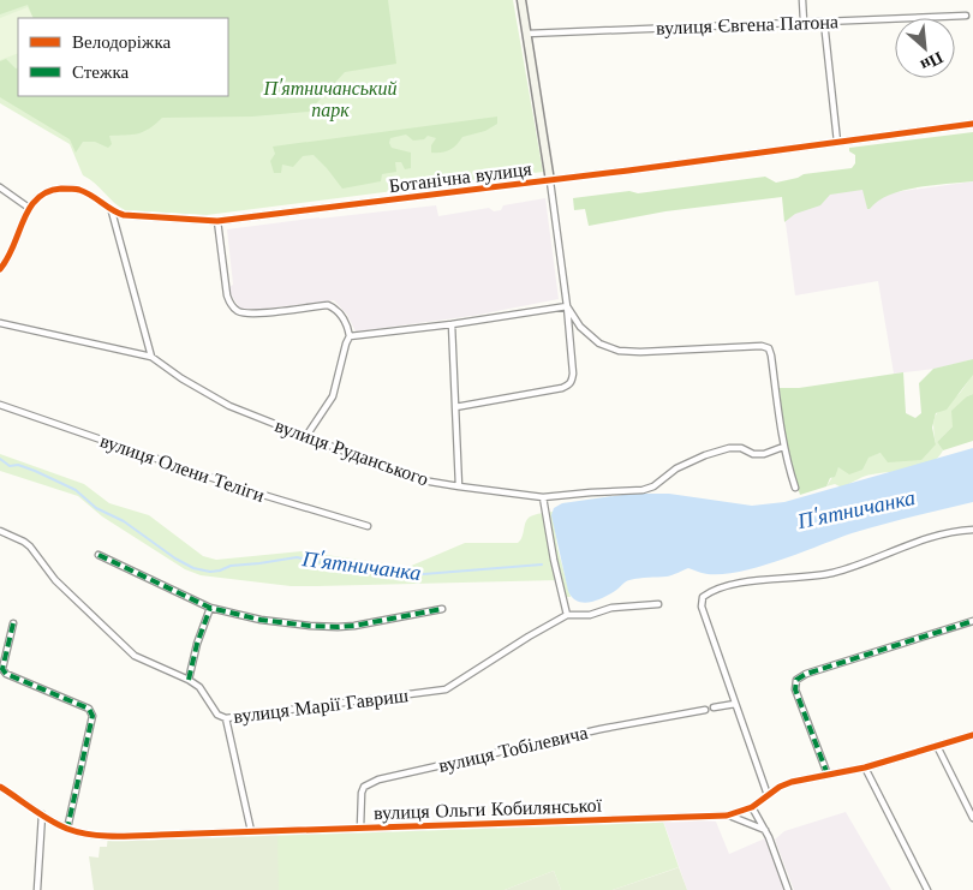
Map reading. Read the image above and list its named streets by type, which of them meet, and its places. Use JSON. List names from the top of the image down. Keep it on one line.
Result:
{"streets":{"street":["вулиця Євгена Патона","Ботанічна вулиця","вулиця Руданського","вулиця Олени Теліги","вулиця Марії Гавриш","вулиця Тобілевича","вулиця Ольги Кобилянської"]},"crossings":[["вулиця Тобілевича","вулиця Ольги Кобилянської"]],"water":["П'ятничанка"],"parks":["П'ятничанський парк"],"legend":["Велодоріжка","Стежка"],"north":"bottom right"}
